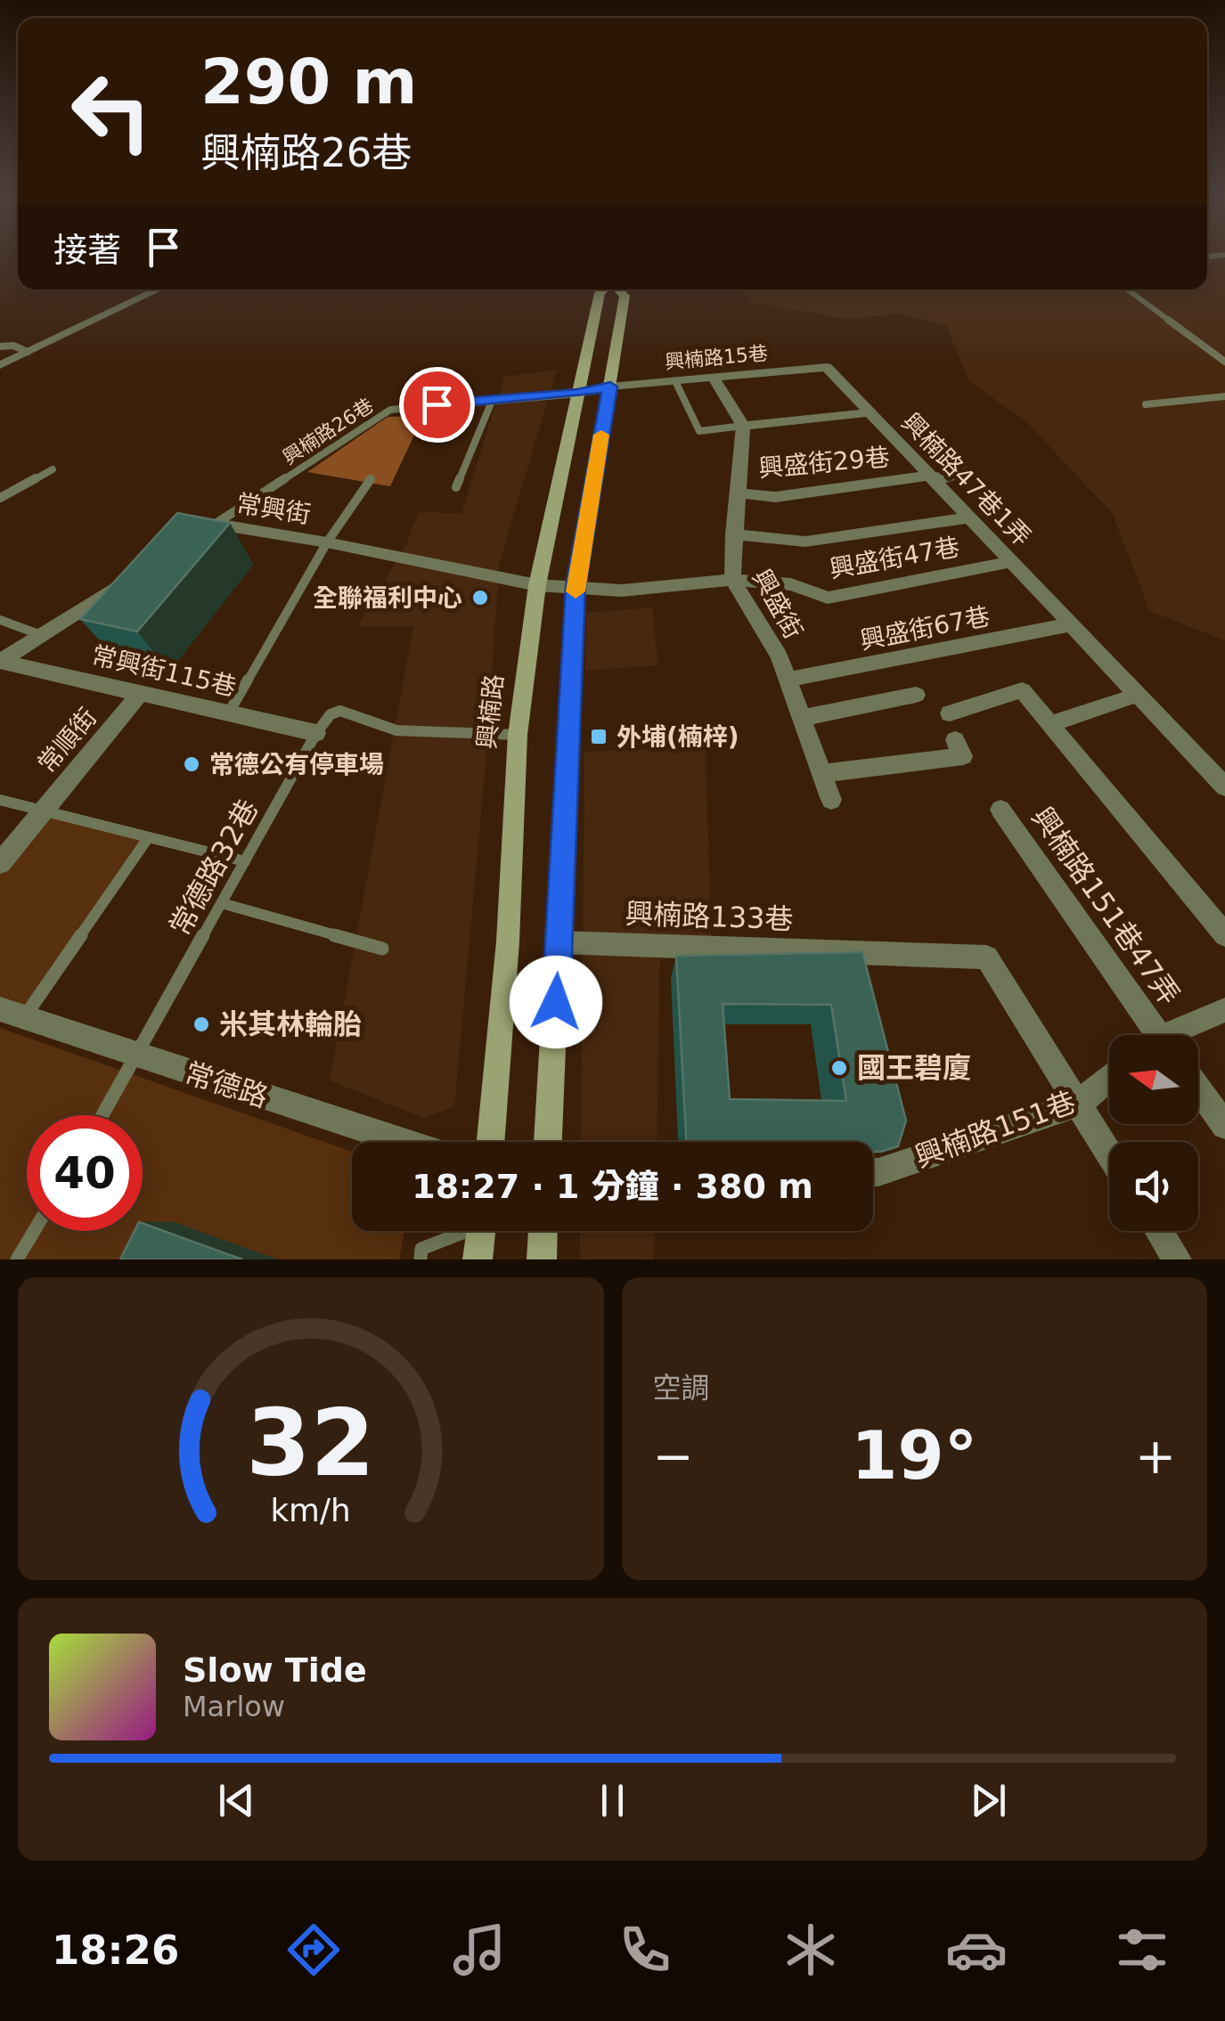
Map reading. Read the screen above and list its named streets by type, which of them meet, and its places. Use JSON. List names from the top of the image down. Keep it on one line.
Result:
{"streets":{"street":["興楠路15巷","興盛街29巷","興楠路47巷1弄","常興街","興盛街47巷","興盛街","興盛街67巷","常興街115巷","興楠路","常順街","興楠路151巷47弄","興楠路133巷","常德路","興楠路151巷"],"lane":["興楠路26巷","常德路32巷"]},"crossings":[["興楠路15巷","興楠路26巷"],["興楠路15巷","興楠路47巷1弄"],["興楠路15巷","興楠路"],["興楠路26巷","常興街"],["興楠路26巷","興楠路"],["興盛街29巷","興楠路47巷1弄"],["興盛街29巷","興盛街"],["興楠路47巷1弄","興盛街47巷"],["興楠路47巷1弄","興盛街67巷"],["常興街","興盛街47巷"],["常興街","興楠路"],["興盛街47巷","興盛街"],["興盛街47巷","興楠路"],["興盛街","興盛街67巷"],["常興街115巷","常順街"],["常興街115巷","常德路32巷"],["興楠路","常德路32巷"],["興楠路","興楠路133巷"],["常德路32巷","常德路"],["興楠路133巷","興楠路151巷"]],"places":{"other":["全聯福利中心","常德公有停車場","米其林輪胎","國王碧廈"],"transit":["外埔(楠梓)"]},"north":"left","page":{"turn":["290 m","興楠路26巷"],"then":"接著","limit":"40","trip":"18:27 · 1 分鐘 · 380 m","tile":"空調","heat":["−","19°","+"],"song":["Slow Tide","Marlow"],"tabs":"18:26","gauge":["32","km/h"]}}
